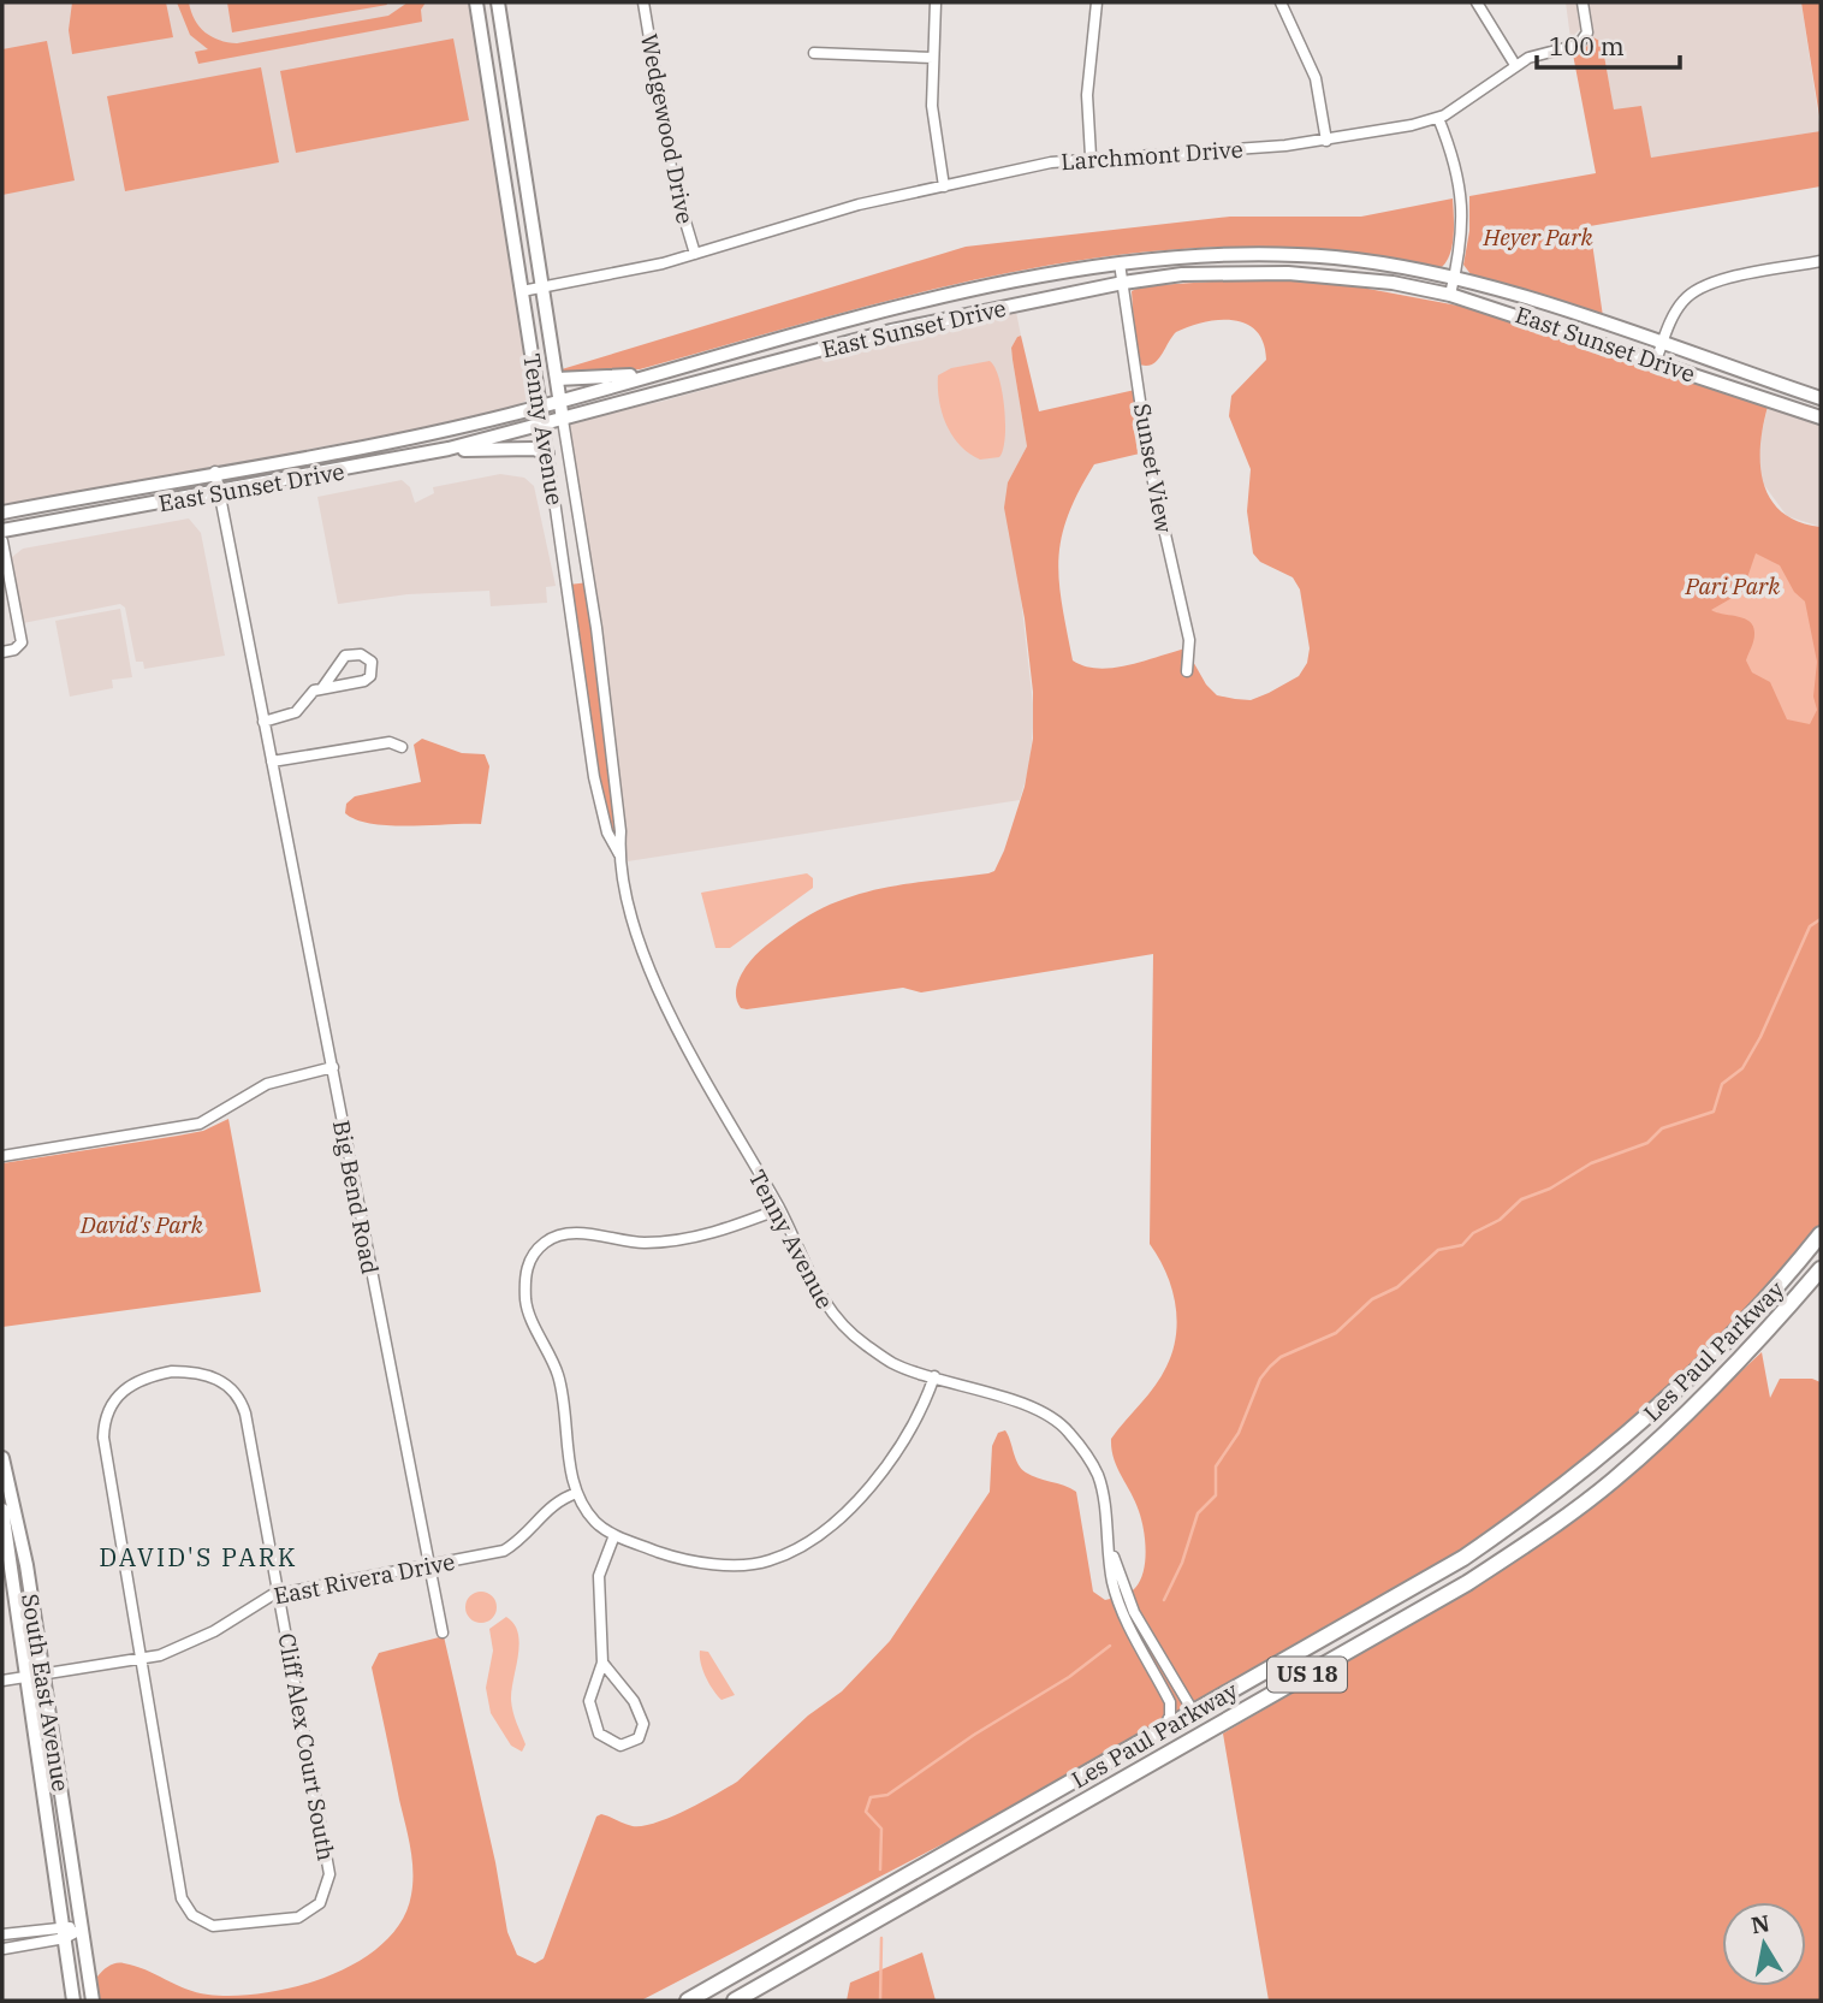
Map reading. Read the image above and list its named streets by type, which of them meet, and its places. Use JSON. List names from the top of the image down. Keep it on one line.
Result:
{"streets":{"main road":["East Sunset Drive","Tenny Avenue","Les Paul Parkway","US 18","South East Avenue"],"street":["Wedgewood Drive","Larchmont Drive","Sunset View","Big Bend Road","East Rivera Drive","Cliff Alex Court South"]},"crossings":[["Wedgewood Drive","Larchmont Drive"],["Larchmont Drive","Tenny Avenue"],["East Sunset Drive","Tenny Avenue"],["East Sunset Drive","Sunset View"],["East Sunset Drive","Big Bend Road"],["Tenny Avenue","Les Paul Parkway"],["Big Bend Road","East Rivera Drive"],["East Rivera Drive","South East Avenue"],["East Rivera Drive","Cliff Alex Court South"]],"districts":["DAVID'S PARK"],"parks":["Heyer Park","Pari Park","David's Park"],"scale_bar":"100 m","north":"top"}
